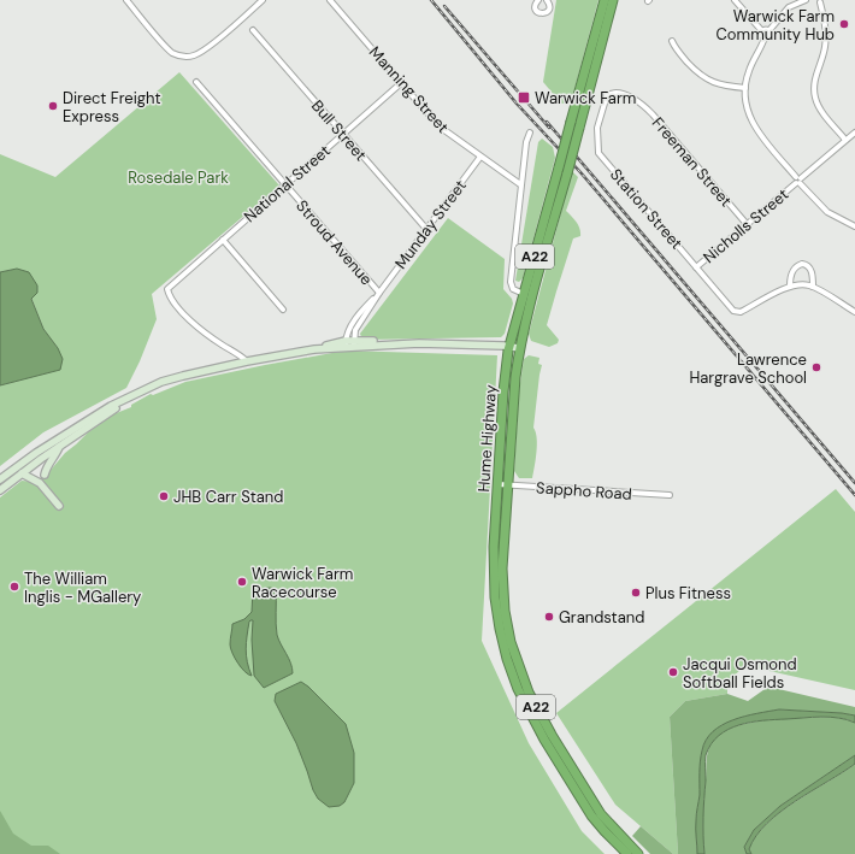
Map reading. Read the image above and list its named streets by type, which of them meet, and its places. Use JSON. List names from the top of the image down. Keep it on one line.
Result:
{"streets":{"highway":["A22","Hume Highway"],"street":["Manning Street","Bull Street","Freeman Street","National Street","Station Street","Munday Street","Nicholls Street","Stroud Avenue","Sappho Road"]},"crossings":[["Manning Street","National Street"],["Manning Street","Munday Street"],["Bull Street","National Street"],["Bull Street","Munday Street"],["Freeman Street","Station Street"],["Freeman Street","Nicholls Street"],["National Street","Stroud Avenue"],["Station Street","Nicholls Street"],["Munday Street","Stroud Avenue"],["Hume Highway","Sappho Road"]],"parks":["Rosedale Park"],"places":{"other":["Warwick Farm Community Hub","Direct Freight Express","Lawrence Hargrave School","JHB Carr Stand","Warwick Farm Racecourse","The William Inglis - MGallery","Plus Fitness","Grandstand","Jacqui Osmond Softball Fields"],"transit":["Warwick Farm"]}}
